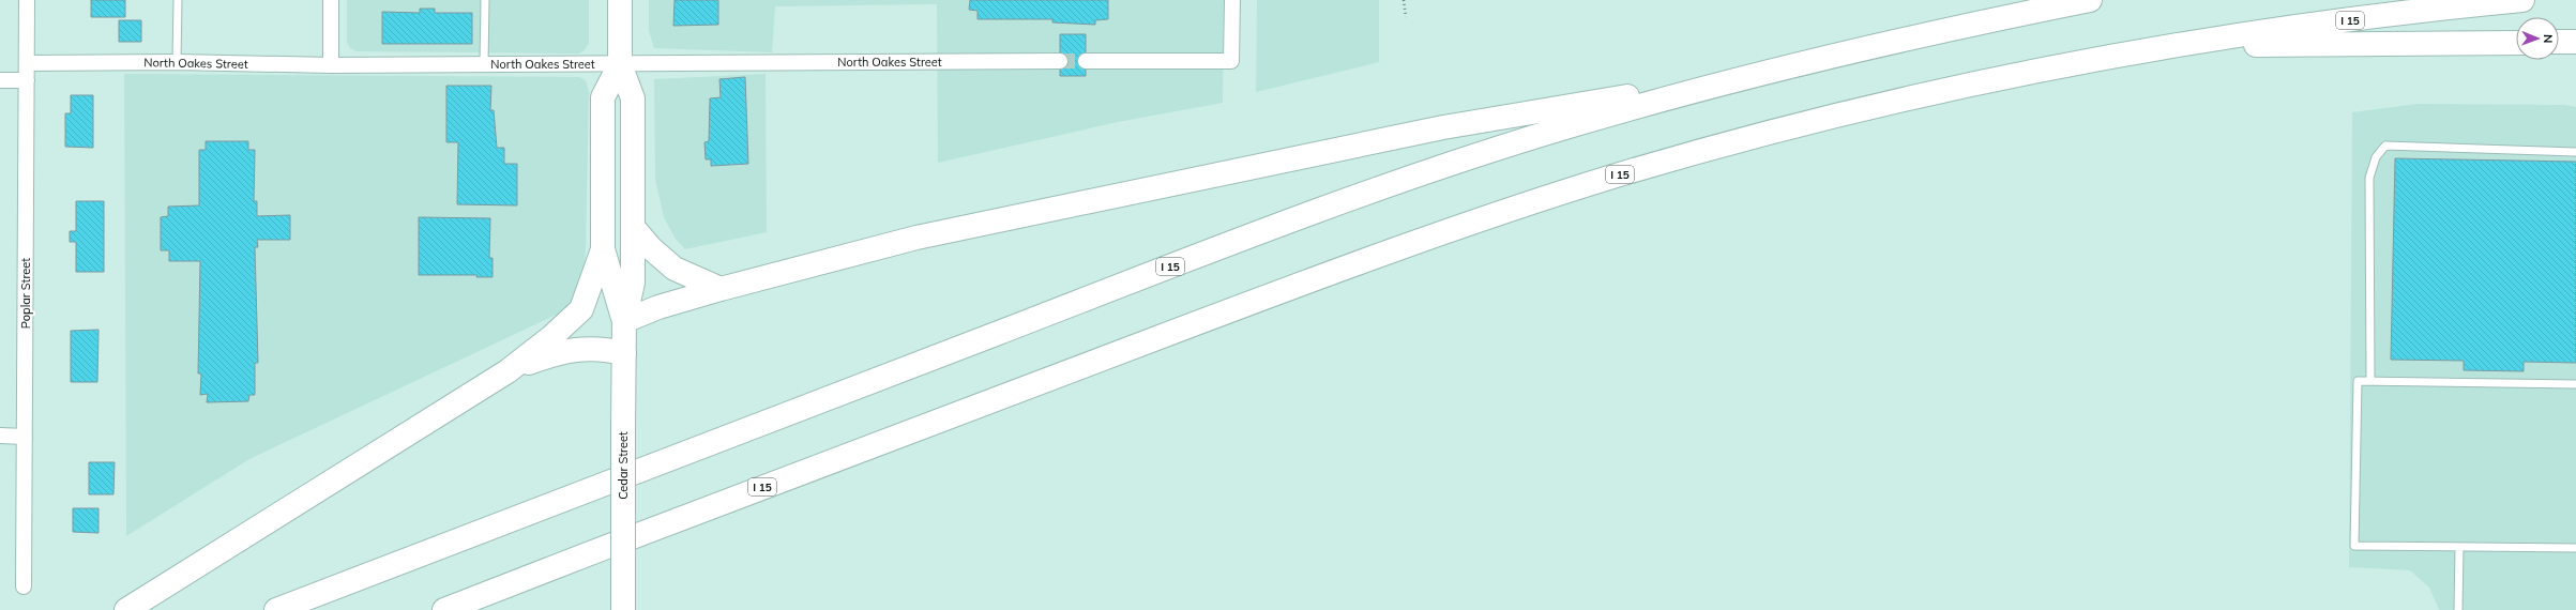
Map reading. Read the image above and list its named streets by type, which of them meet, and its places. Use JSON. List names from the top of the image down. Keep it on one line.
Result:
{"streets":{"main road":["I 15","Cedar Street"],"street":["North Oakes Street","Poplar Street"]},"crossings":[["North Oakes Street","Poplar Street"],["North Oakes Street","Cedar Street"]],"north":"right"}
